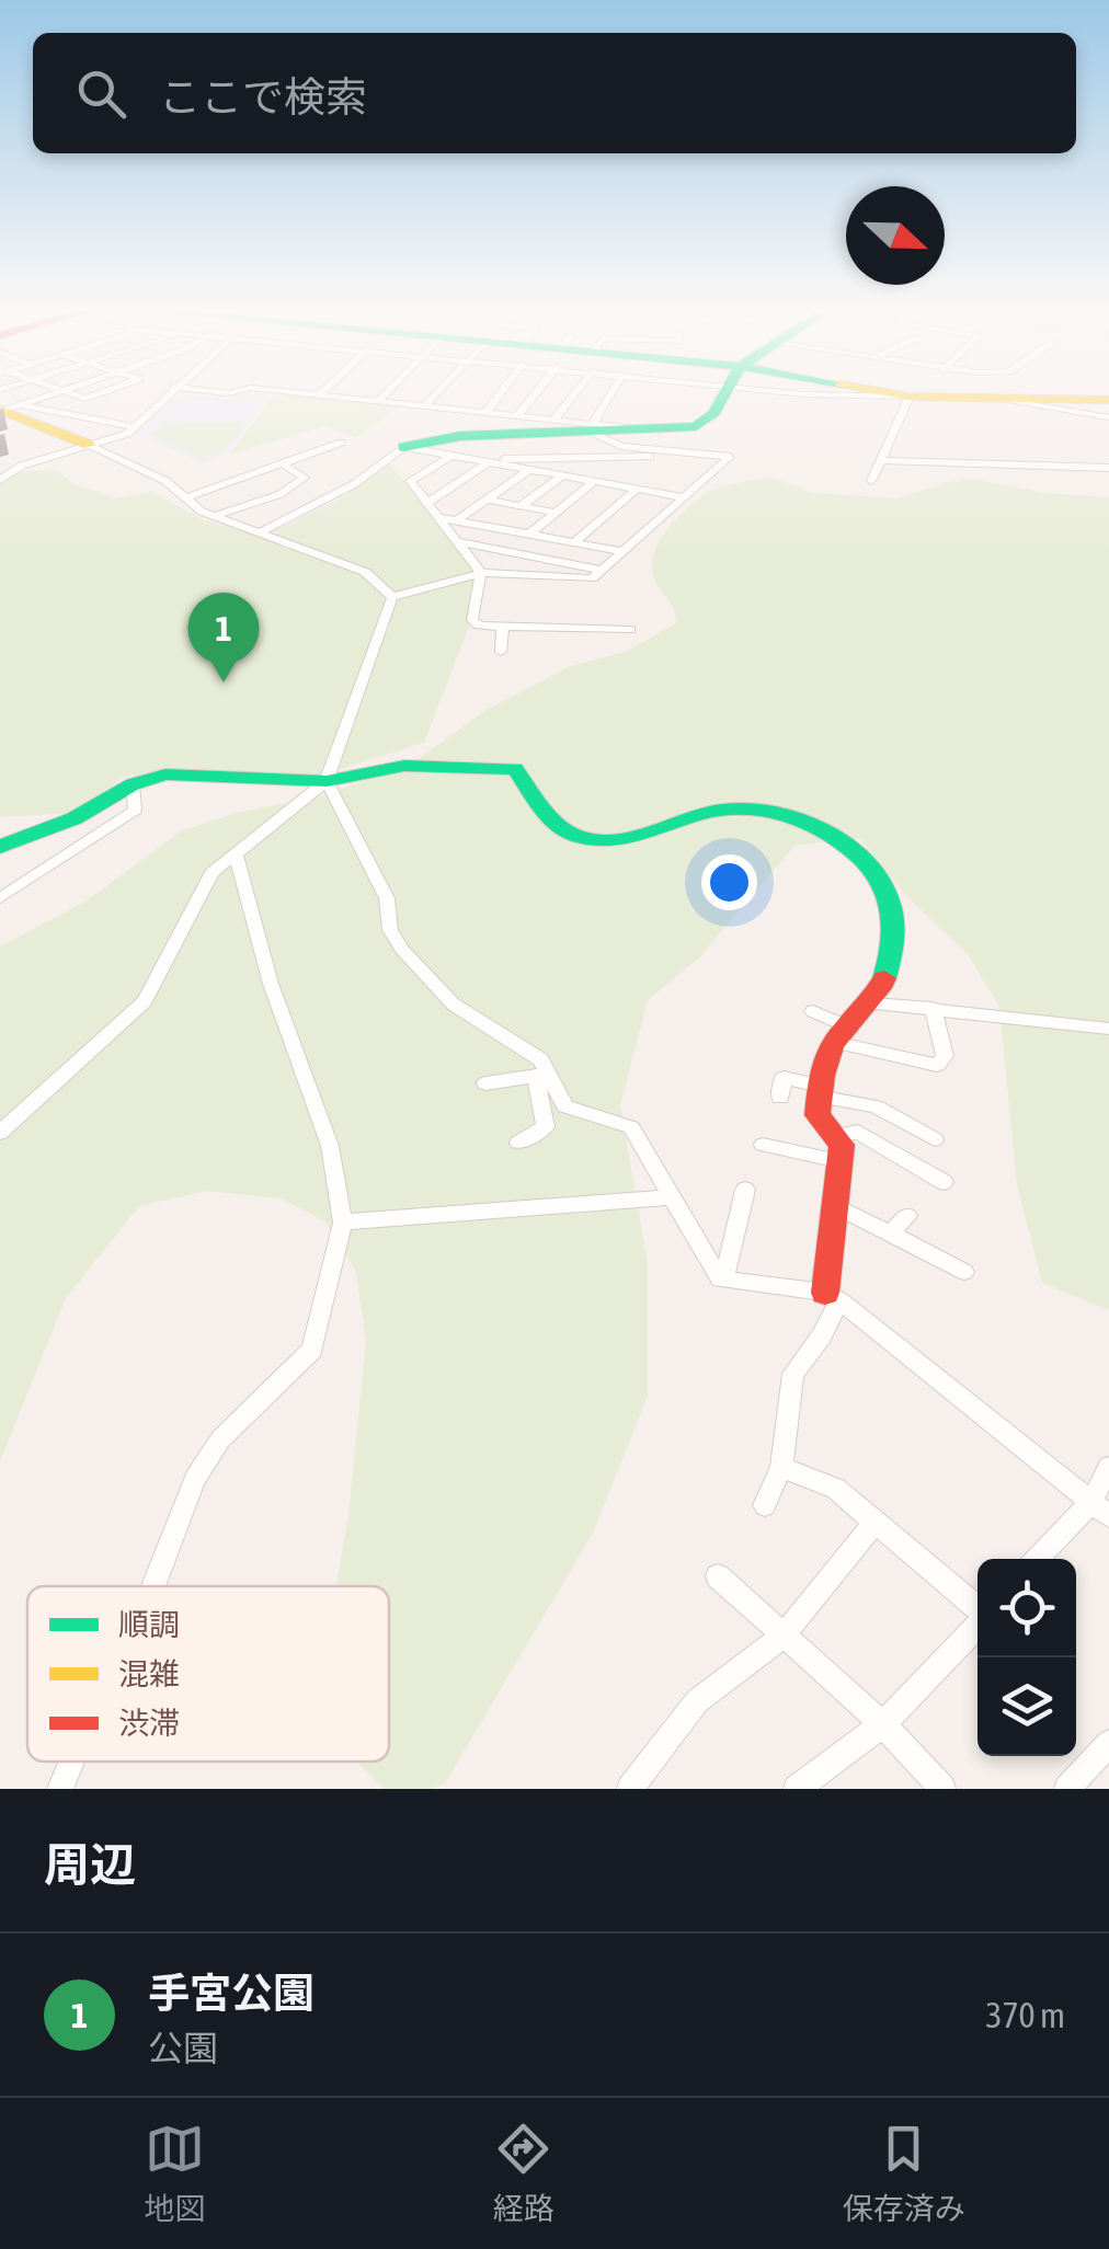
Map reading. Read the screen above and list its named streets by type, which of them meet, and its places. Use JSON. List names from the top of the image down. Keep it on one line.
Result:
{"legend":["順調","混雑","渋滞"],"north":"right","page":{"search":"ここで検索","pins":"1","heading":"周辺","list":[{"mark":"1","name":"手宮公園","note":"公園","value":"370 m"}],"nav":["地図","経路","保存済み"]}}
